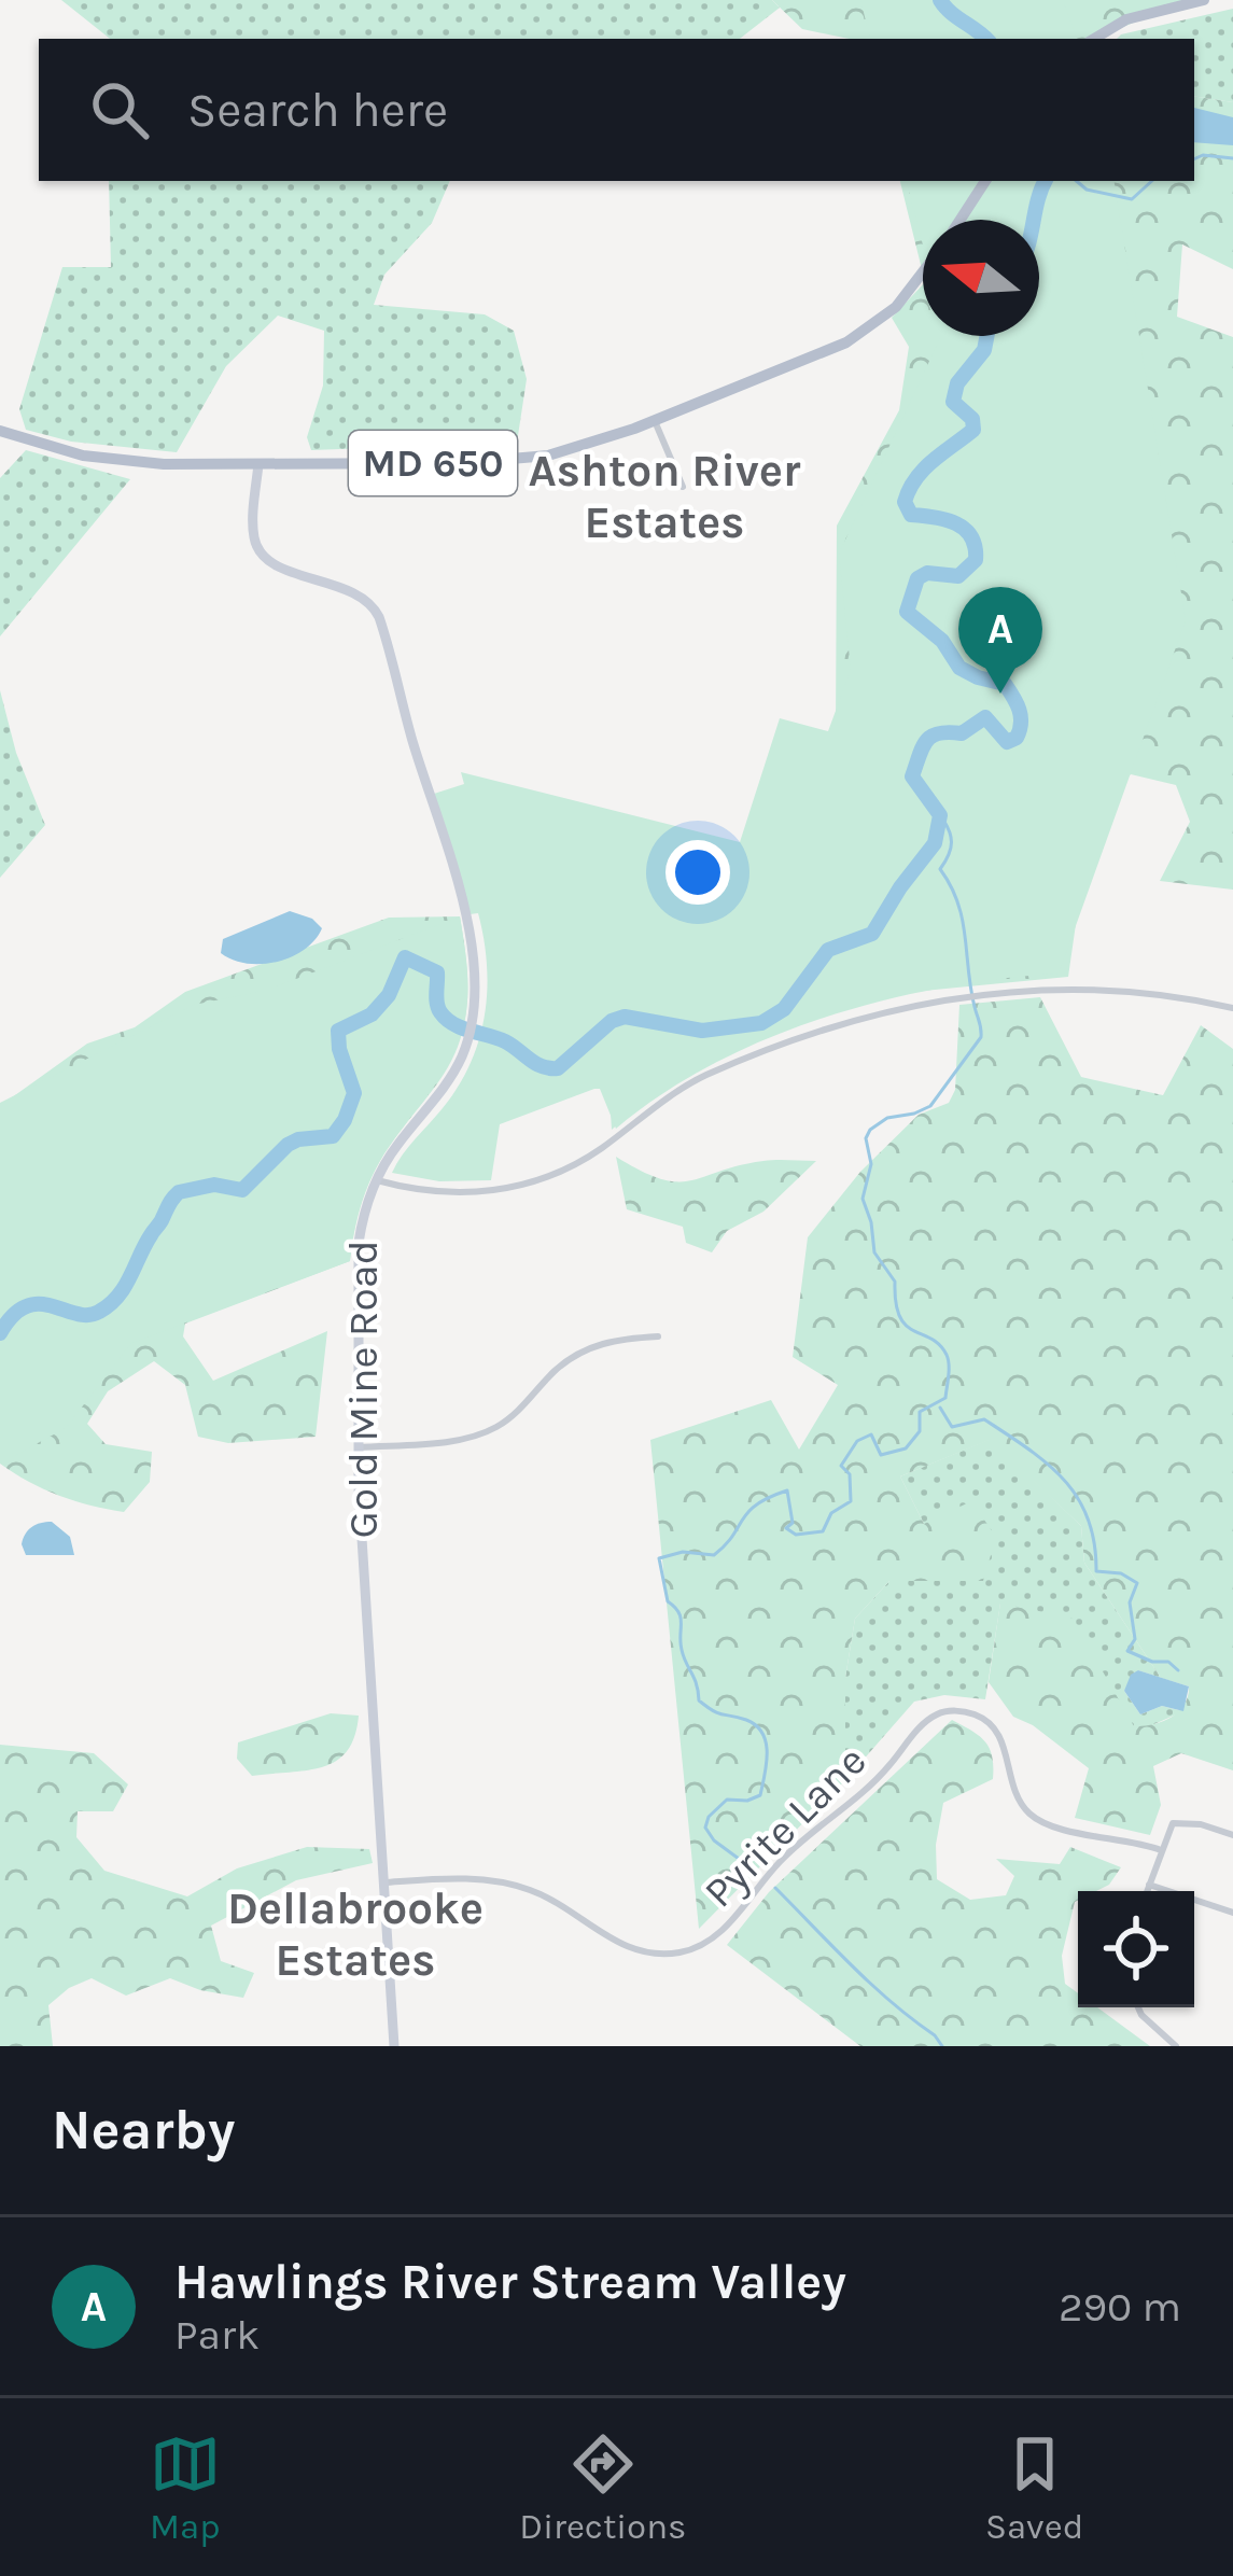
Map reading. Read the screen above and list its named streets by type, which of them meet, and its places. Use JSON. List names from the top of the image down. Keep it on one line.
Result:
{"streets":{"main road":["MD 650"],"street":["Gold Mine Road","Pyrite Lane"]},"crossings":[["MD 650","Gold Mine Road"],["Gold Mine Road","Pyrite Lane"]],"districts":["Ashton River Estates","Dellabrooke Estates"],"north":"left","page":{"search":"Search here","pins":"A","heading":"Nearby","list":[{"mark":"A","name":"Hawlings River Stream Valley","note":"Park","value":"290 m"}],"nav":["Map","Directions","Saved"]}}
